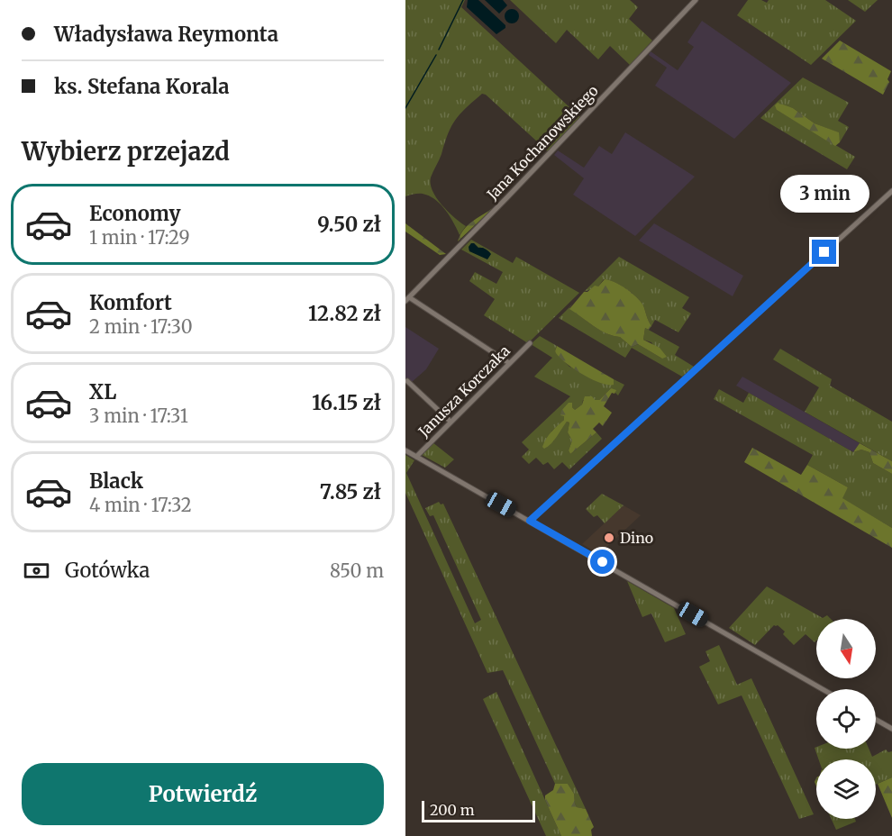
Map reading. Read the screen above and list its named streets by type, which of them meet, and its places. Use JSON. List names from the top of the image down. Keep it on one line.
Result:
{"streets":{"street":["Jana Kochanowskiego","Janusza Korczaka"]},"places":["Dino"],"scale_bar":"200 m","north":"bottom","page":{"banner":["Władysława Reymonta","ks. Stefana Korala"],"heading":"Wybierz przejazd","bubble":"3 min","list":[{"name":"Economy","note":"1 min · 17:29","value":"9.50 zł"},{"name":"Komfort","note":"2 min · 17:30","value":"12.82 zł"},{"name":"XL","note":"3 min · 17:31","value":"16.15 zł"},{"name":"Black","note":"4 min · 17:32","value":"7.85 zł"}],"pay":["Gotówka","850 m"],"buttons":"Potwierdź","scale":"200 m"}}
